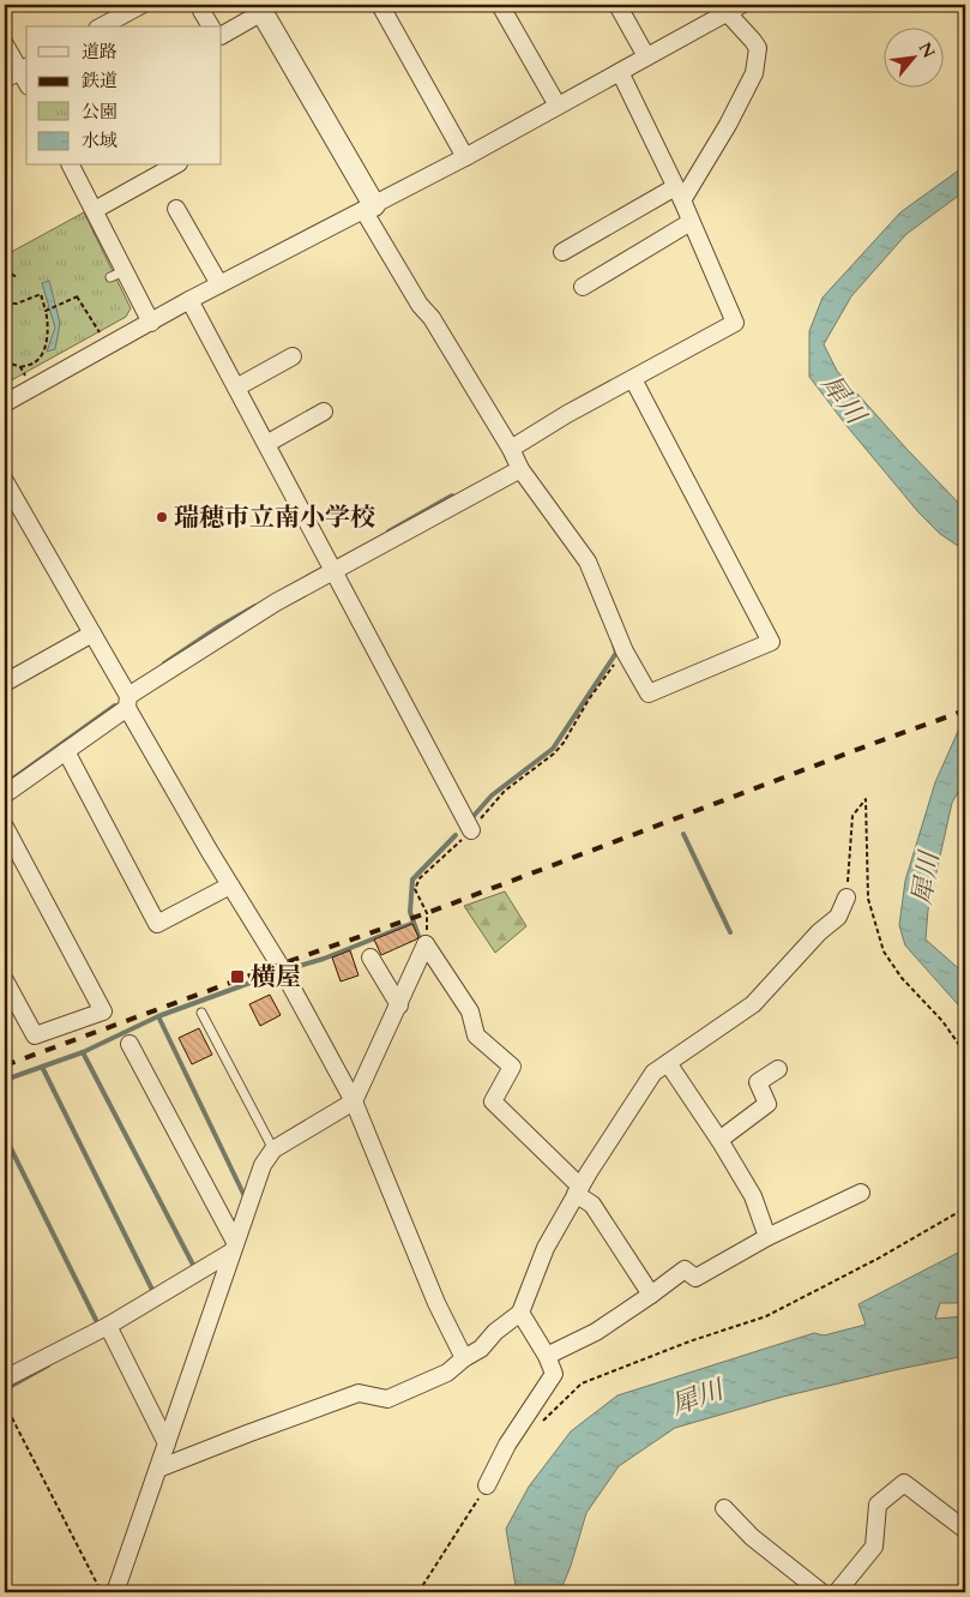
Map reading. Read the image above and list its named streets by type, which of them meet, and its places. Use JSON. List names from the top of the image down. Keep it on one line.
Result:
{"water":["犀川"],"places":{"other":["瑞穂市立南小学校"],"transit":["横屋"]},"legend":["道路","鉄道","公園","水域"],"north":"top right"}
